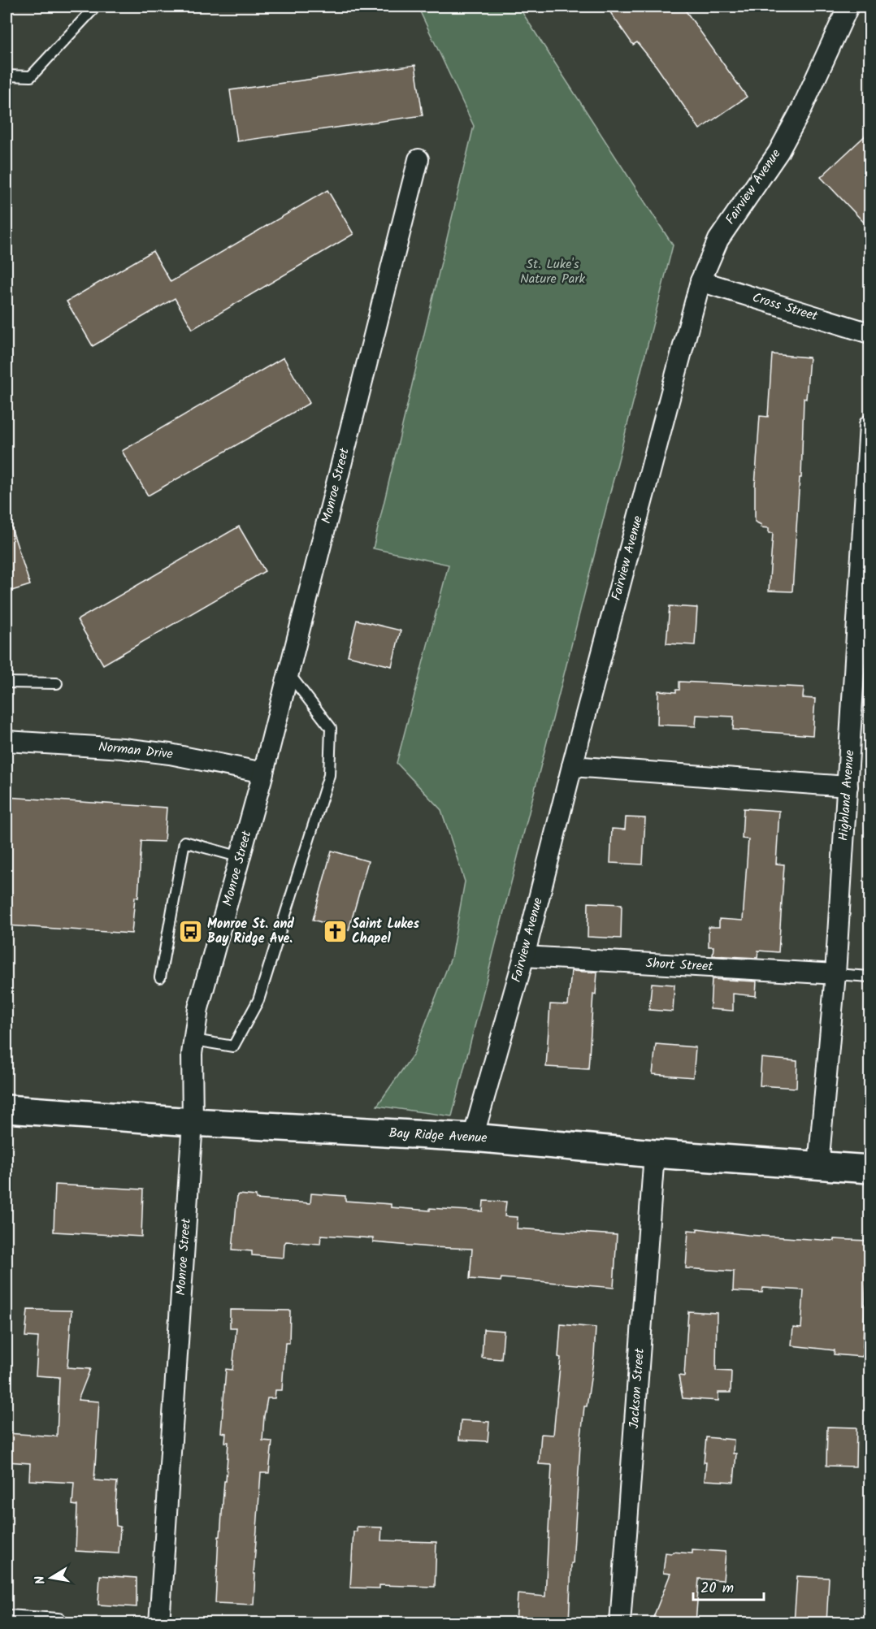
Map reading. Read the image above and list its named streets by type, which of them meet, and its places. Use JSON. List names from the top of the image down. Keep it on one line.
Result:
{"streets":{"main road":["Bay Ridge Avenue"],"street":["Fairview Avenue","Cross Street","Monroe Street","Norman Drive","Highland Avenue","Short Street","Jackson Street"]},"crossings":[["Fairview Avenue","Cross Street"],["Fairview Avenue","Short Street"],["Fairview Avenue","Bay Ridge Avenue"],["Monroe Street","Norman Drive"],["Monroe Street","Bay Ridge Avenue"],["Highland Avenue","Short Street"],["Highland Avenue","Bay Ridge Avenue"],["Bay Ridge Avenue","Jackson Street"]],"parks":["St. Luke's Nature Park"],"places":{"bus stop":["Monroe St. and Bay Ridge Ave."],"church":["Saint Lukes Chapel"]},"scale_bar":"20 m","north":"left"}
